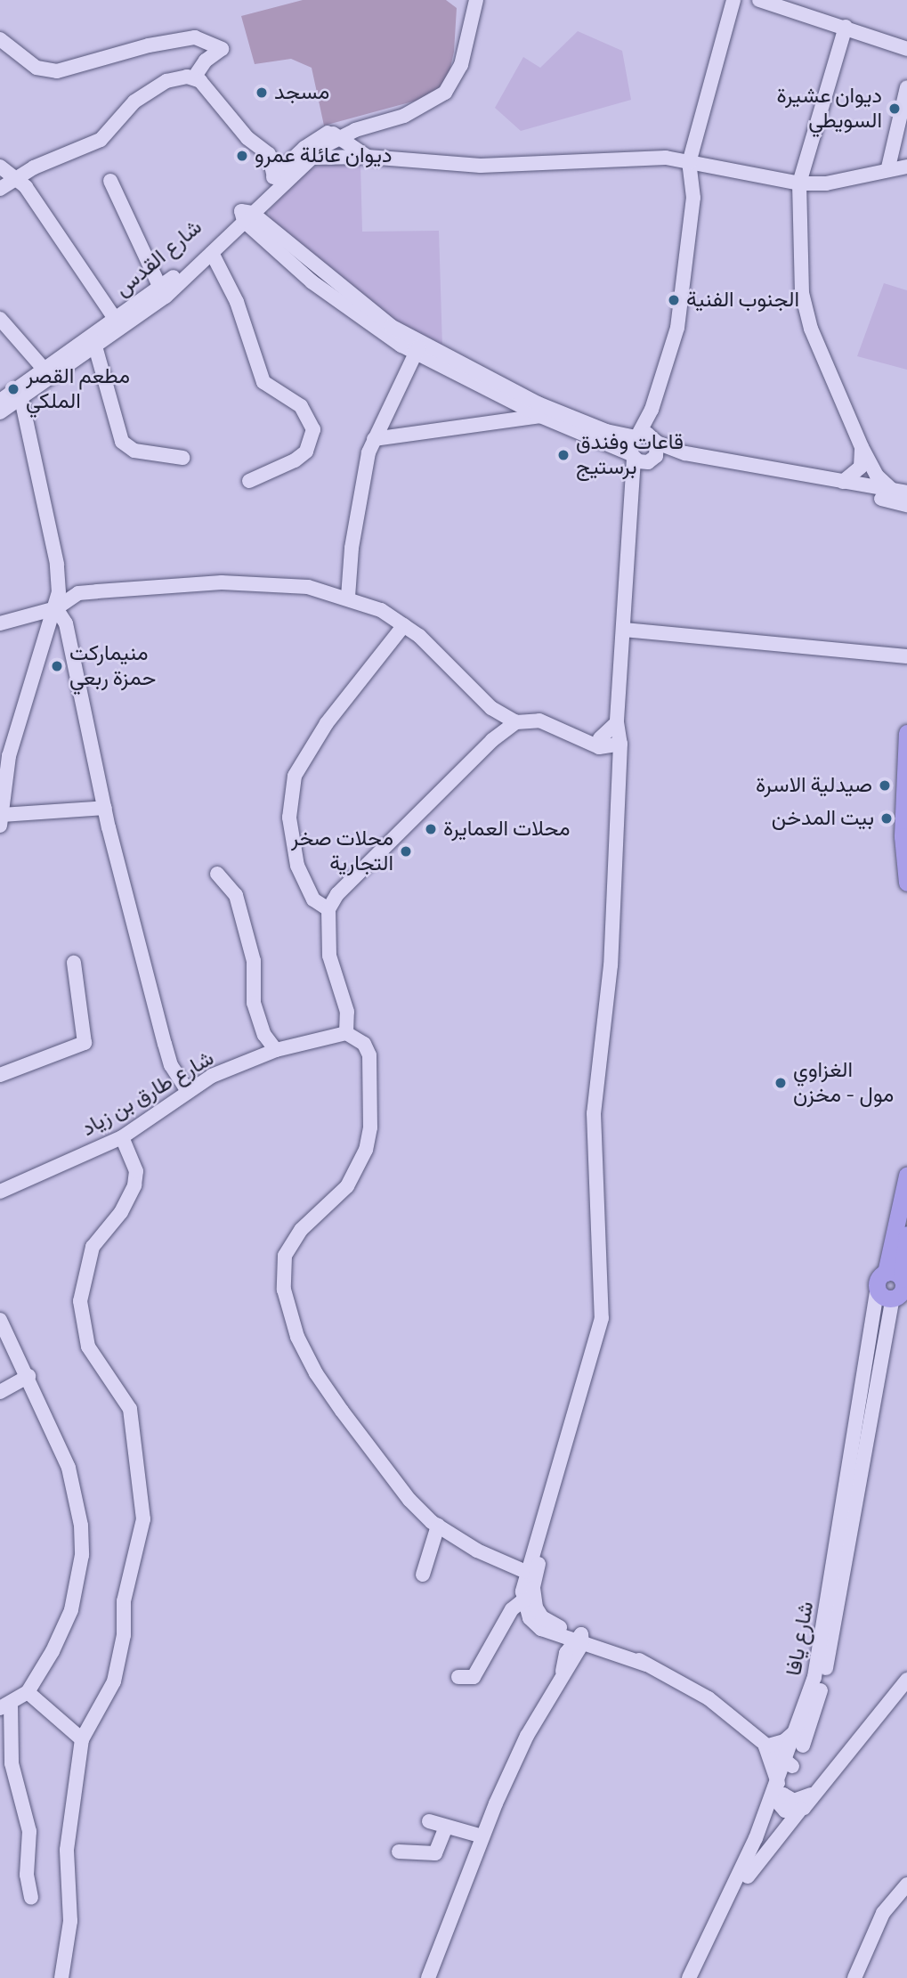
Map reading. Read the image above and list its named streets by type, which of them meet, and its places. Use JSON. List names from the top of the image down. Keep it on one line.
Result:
{"streets":{"street":["شارع القدس","شارع طارق بن زياد","شارع يافا"]},"places":["مسجد","ديوان عشيرة السويطي","ديوان عائلة عمرو","الجنوب الفنية","مطعم القصر الملكي","قاعات وفندق برستيج","منيماركت حمزة ربعي","صيدلية الاسرة","بيت المدخن","محلات العمايرة","محلات صخر التجارية","الغزاوي مول - مخزن"]}
